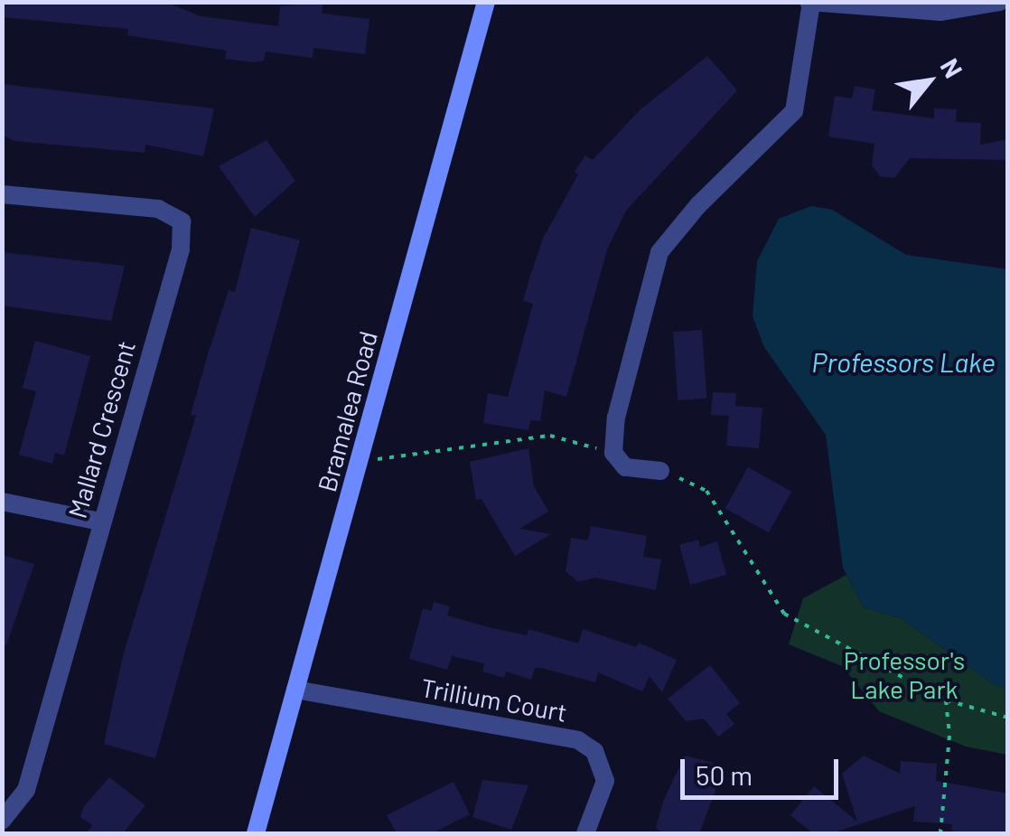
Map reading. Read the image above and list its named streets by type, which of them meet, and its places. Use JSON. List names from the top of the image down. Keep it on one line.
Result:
{"streets":{"main road":["Bramalea Road"],"street":["Mallard Crescent","Trillium Court"]},"crossings":[["Bramalea Road","Trillium Court"]],"water":["Professors Lake"],"parks":["Professor's Lake Park"],"scale_bar":"50 m","north":"top right"}
